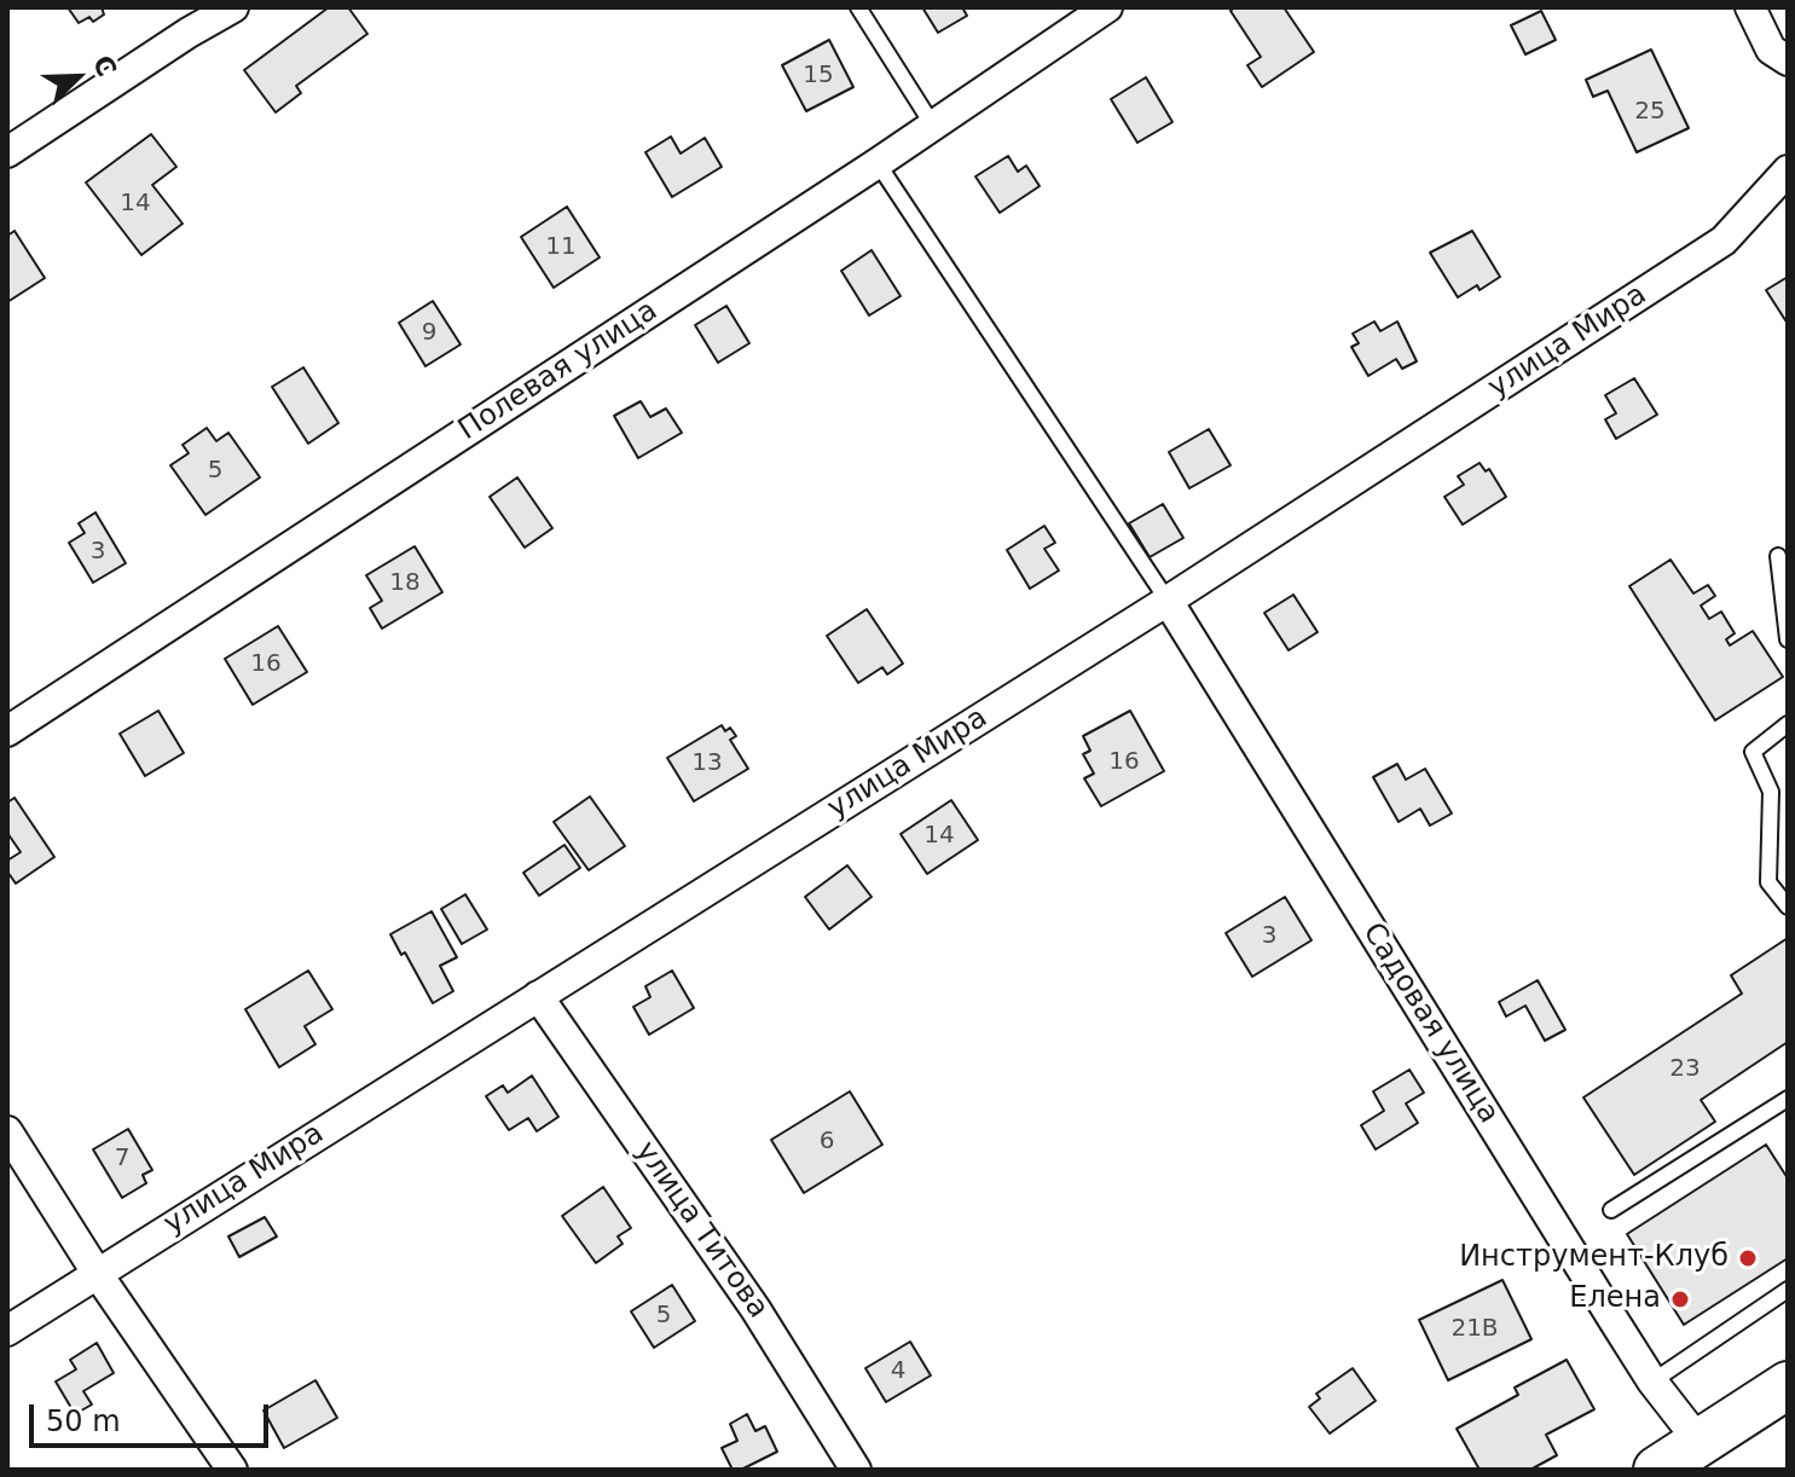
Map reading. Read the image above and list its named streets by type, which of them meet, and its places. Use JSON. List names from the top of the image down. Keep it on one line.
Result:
{"streets":{"street":["улица Мира","Полевая улица","Садовая улица","улица Титова"]},"crossings":[["улица Мира","Садовая улица"],["улица Мира","улица Титова"]],"places":["Инструмент-Клуб","Елена"],"house_numbers":["15","25","14","11","9","5","3","18","16","16","13","14","3","23","6","7","5","21В","4"],"scale_bar":"50 m","north":"top right"}
